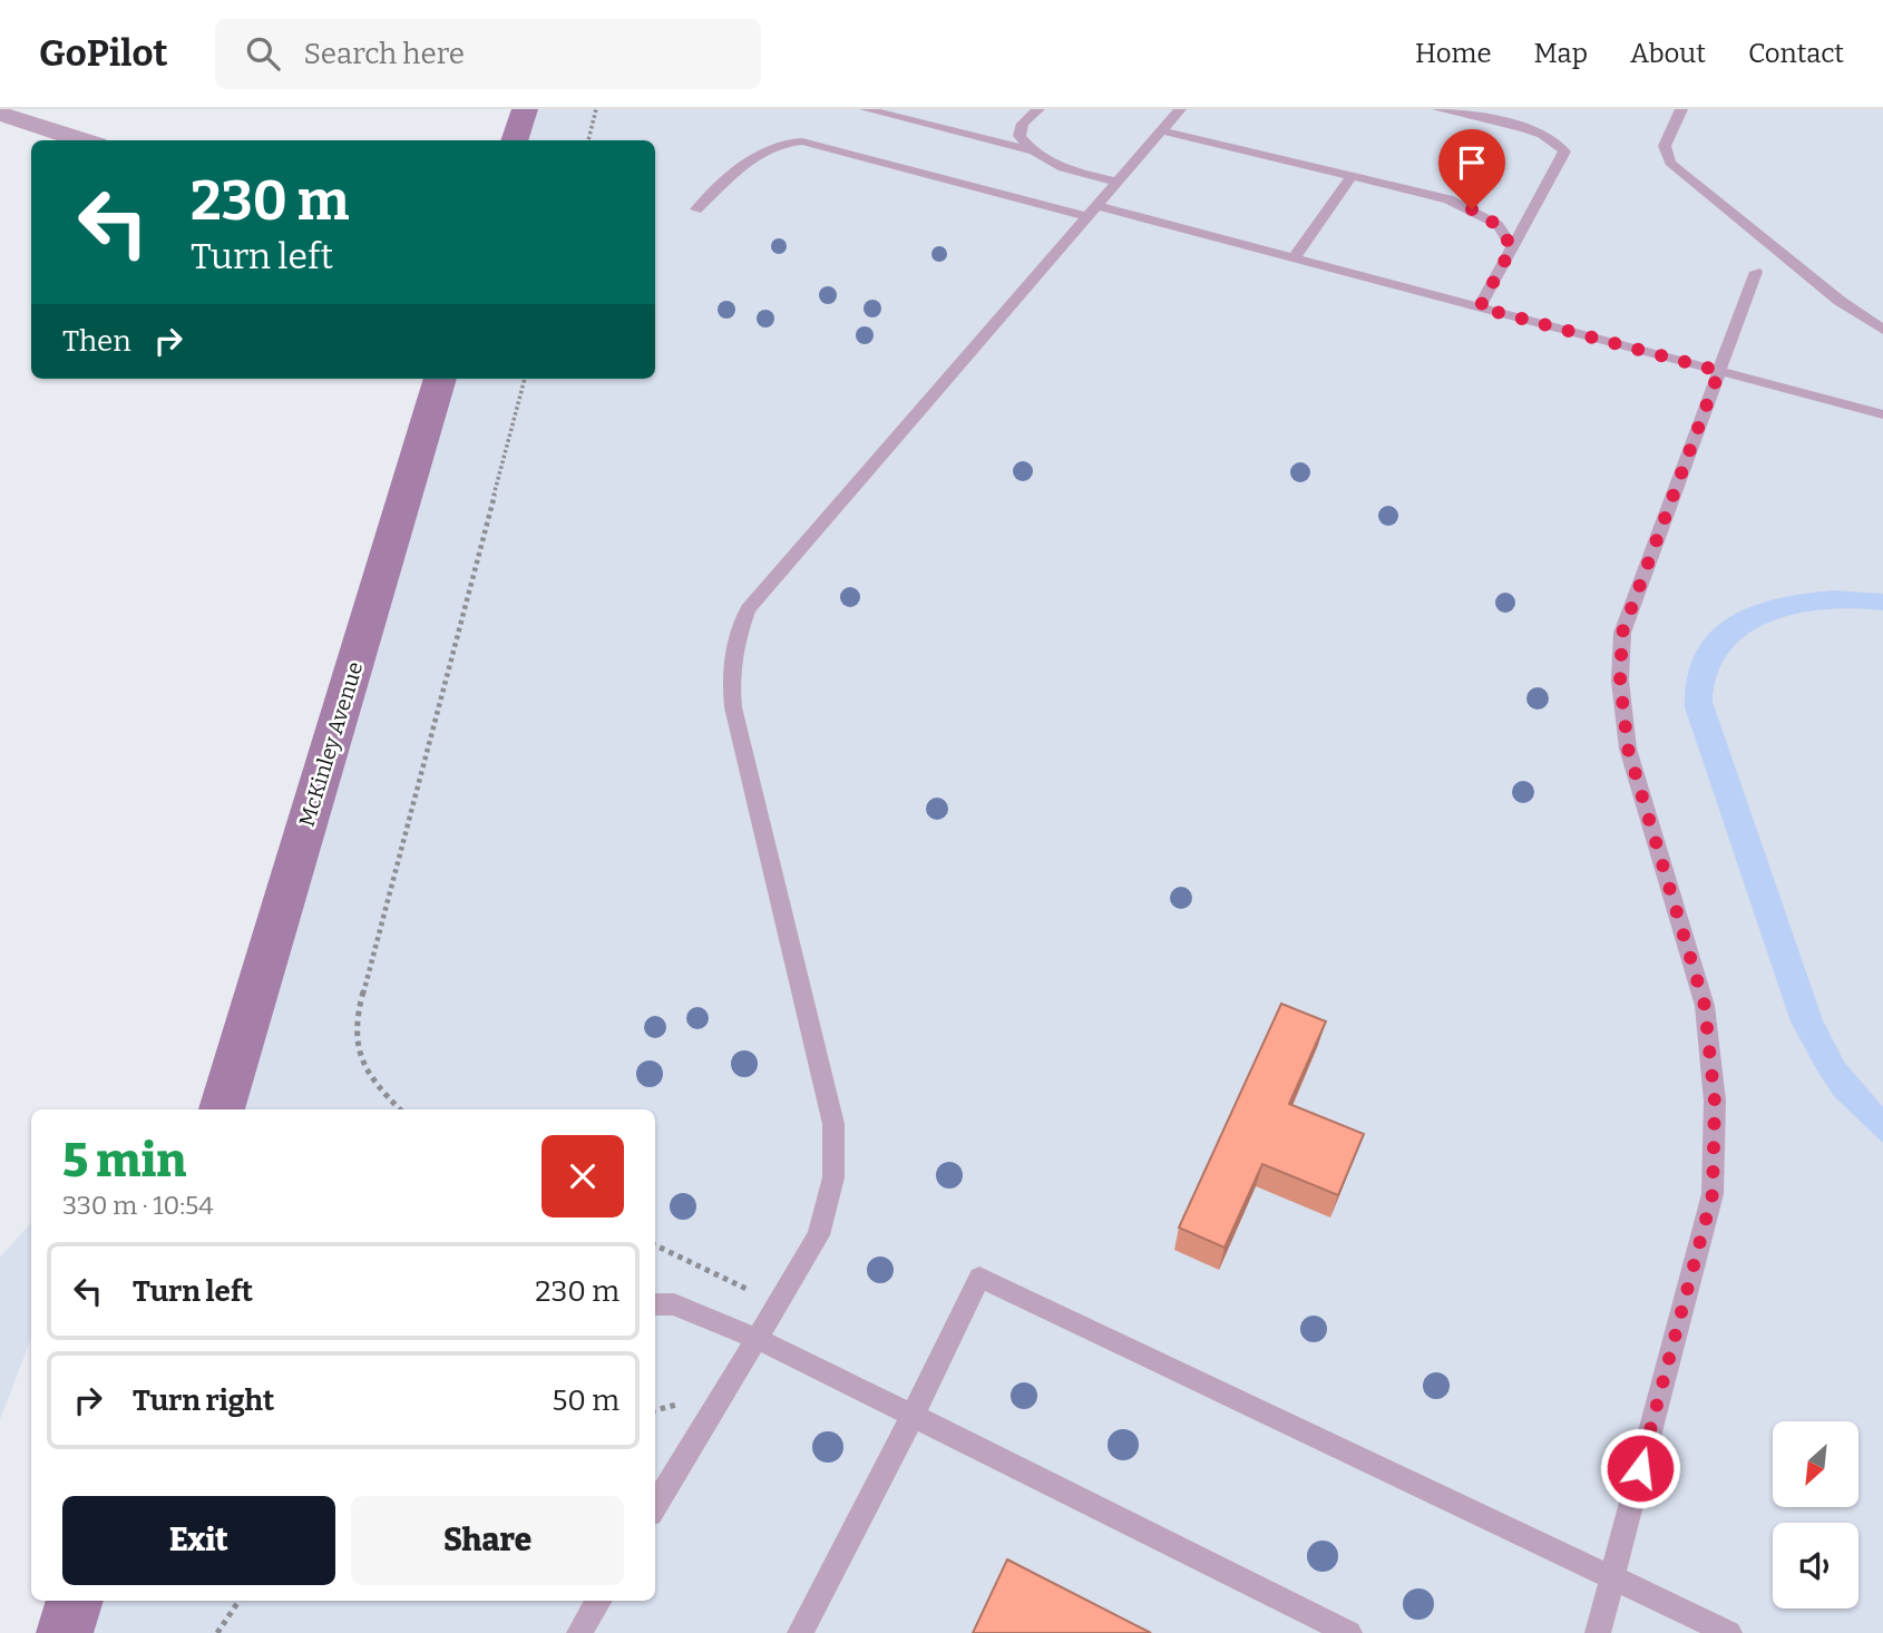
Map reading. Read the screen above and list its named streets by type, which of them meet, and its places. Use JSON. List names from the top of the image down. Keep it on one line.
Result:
{"streets":{"main road":["McKinley Avenue"]},"north":"bottom left","page":{"header":"GoPilot","search":"Search here","nav":["Home","Map","About","Contact"],"turn":["230 m","Turn left"],"then":"Then","heading":["5 min","330 m · 10:54"],"list":[{"name":"Turn left","value":"230 m"},{"name":"Turn right","value":"50 m"}],"buttons":["Exit","Share"]}}
